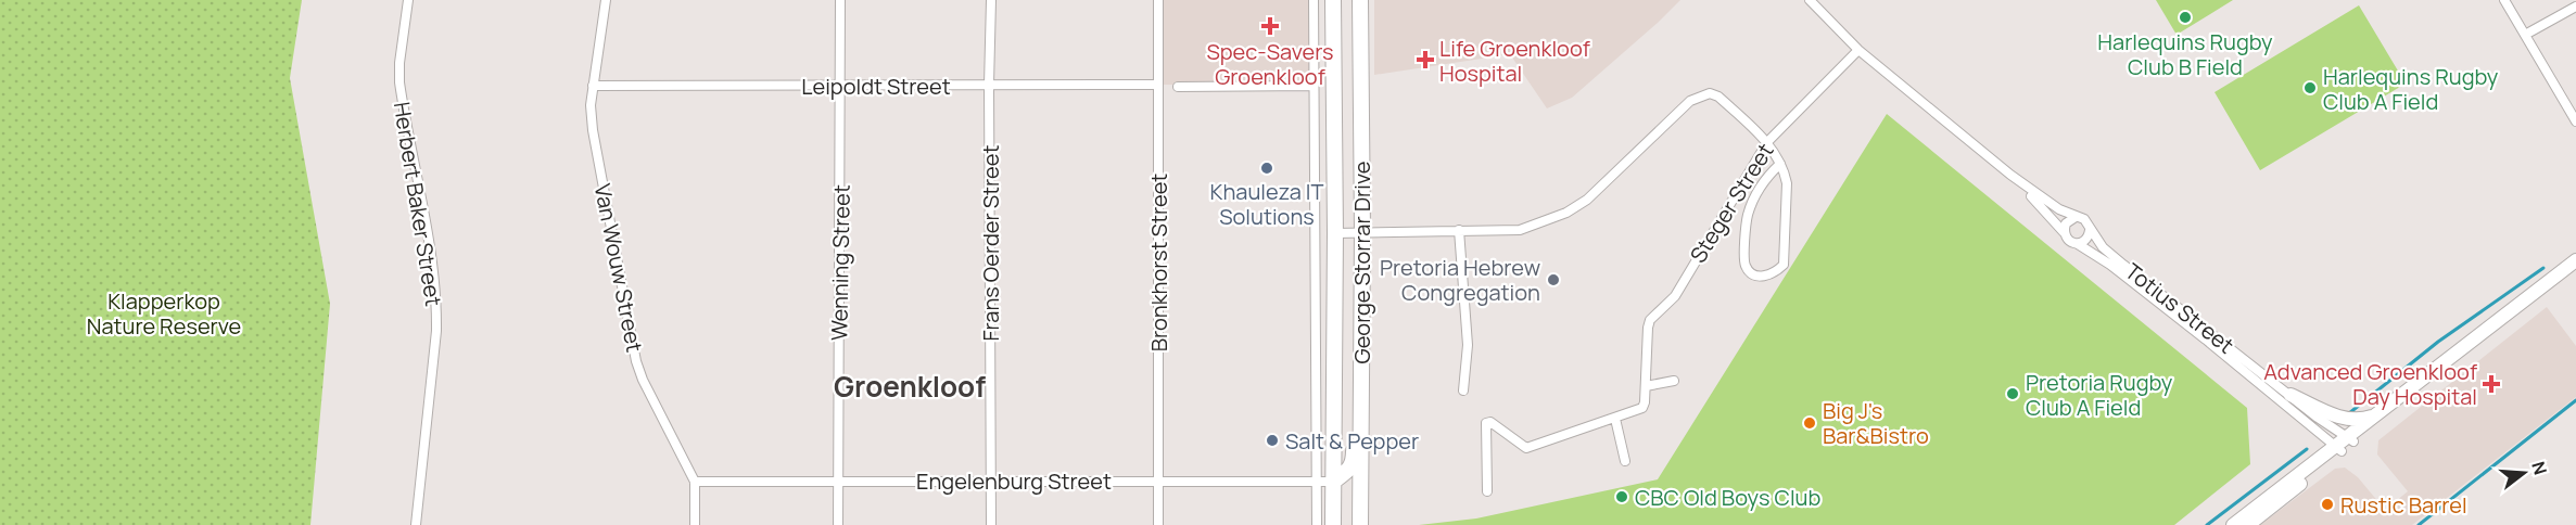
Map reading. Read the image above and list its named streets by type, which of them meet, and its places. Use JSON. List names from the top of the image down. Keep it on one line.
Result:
{"streets":{"main road":["George Storrar Drive"],"street":["Leipoldt Street","Steger Street","Herbert Baker Street","Frans Oerder Street","Wenning Street","Bronkhorst Street","Van Wouw Street","Totius Street","Engelenburg Street"]},"crossings":[["Leipoldt Street","Frans Oerder Street"],["Leipoldt Street","Wenning Street"],["Leipoldt Street","Bronkhorst Street"],["Leipoldt Street","Van Wouw Street"],["Steger Street","Totius Street"],["Frans Oerder Street","Engelenburg Street"],["Wenning Street","Engelenburg Street"],["Bronkhorst Street","Engelenburg Street"],["George Storrar Drive","Engelenburg Street"],["Van Wouw Street","Engelenburg Street"]],"districts":["Groenkloof"],"parks":["Klapperkop Nature Reserve"],"places":{"other":["Harlequins Rugby Club B Field","Harlequins Rugby Club A Field","Khauleza IT Solutions","Pretoria Hebrew Congregation","Pretoria Rugby Club A Field","Big J's Bar&Bistro","Salt & Pepper","CBC Old Boys Club","Rustic Barrel"],"health":["Spec-Savers Groenkloof","Life Groenkloof Hospital","Advanced Groenkloof Day Hospital"]},"north":"right"}
